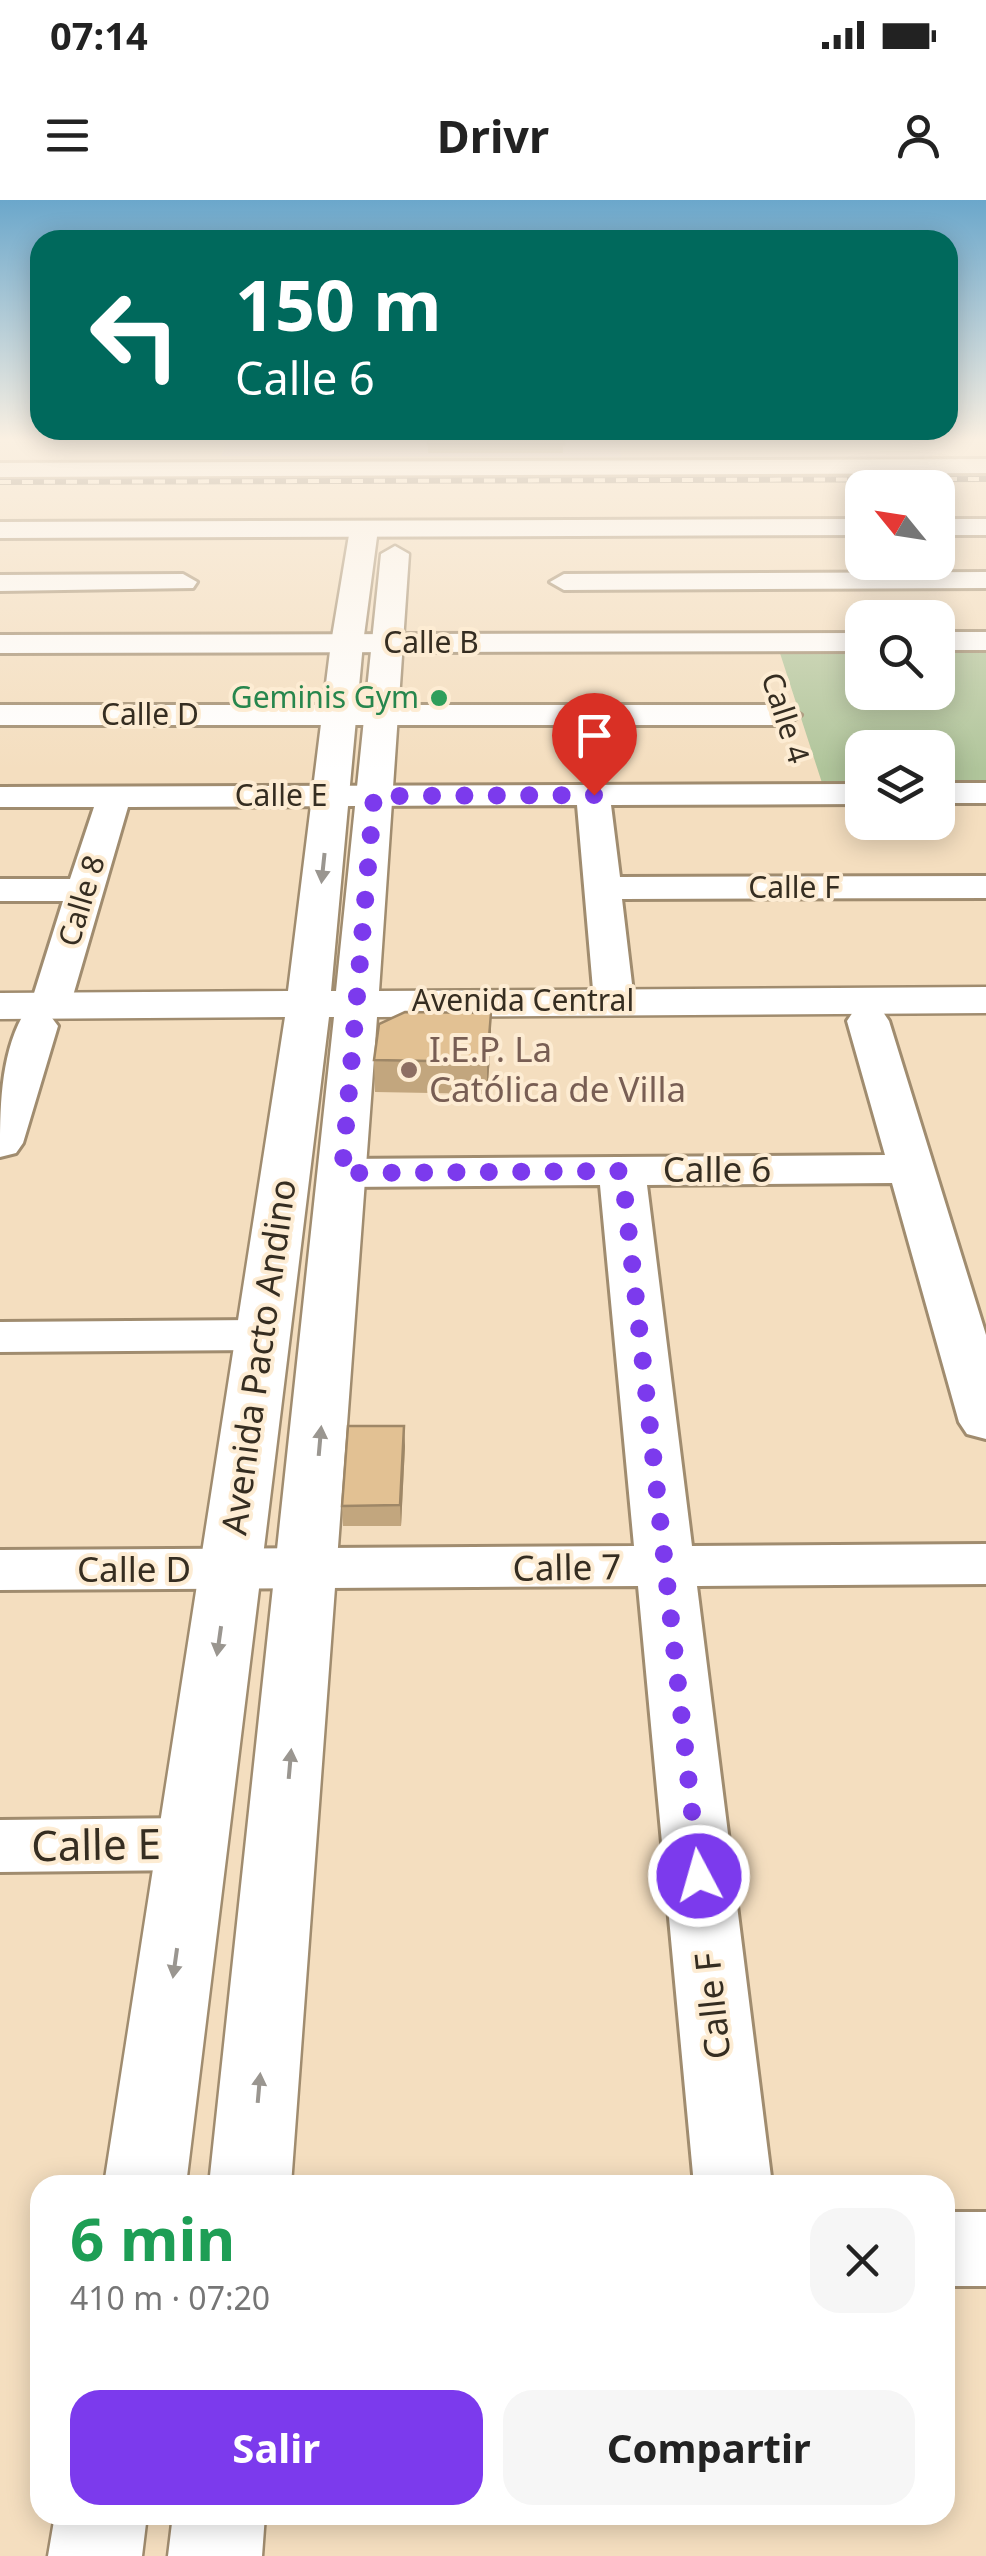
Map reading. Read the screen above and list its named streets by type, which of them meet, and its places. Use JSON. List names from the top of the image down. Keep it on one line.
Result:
{"streets":{"street":["Calle B","Calle D","Calle 4","Calle E","Calle F","Calle 8","Avenida Central","Calle 6","Avenida Pacto Andino","Calle 7"]},"crossings":[["Calle B","Calle 4"],["Calle B","Avenida Pacto Andino"],["Calle D","Calle 4"],["Calle D","Avenida Pacto Andino"],["Calle D","Calle 7"],["Calle 4","Calle E"],["Calle E","Calle 8"],["Calle E","Avenida Pacto Andino"],["Calle F","Calle 6"],["Calle F","Calle 7"],["Calle 8","Avenida Central"],["Avenida Central","Avenida Pacto Andino"],["Calle 6","Avenida Pacto Andino"],["Avenida Pacto Andino","Calle 7"]],"places":["Geminis Gym","I.E.P. La Católica de Villa"],"north":"top left","page":{"status":"07:14","header":"Drivr","turn":["150 m","Calle 6"],"heading":["6 min","410 m · 07:20"],"buttons":["Salir","Compartir"]}}
